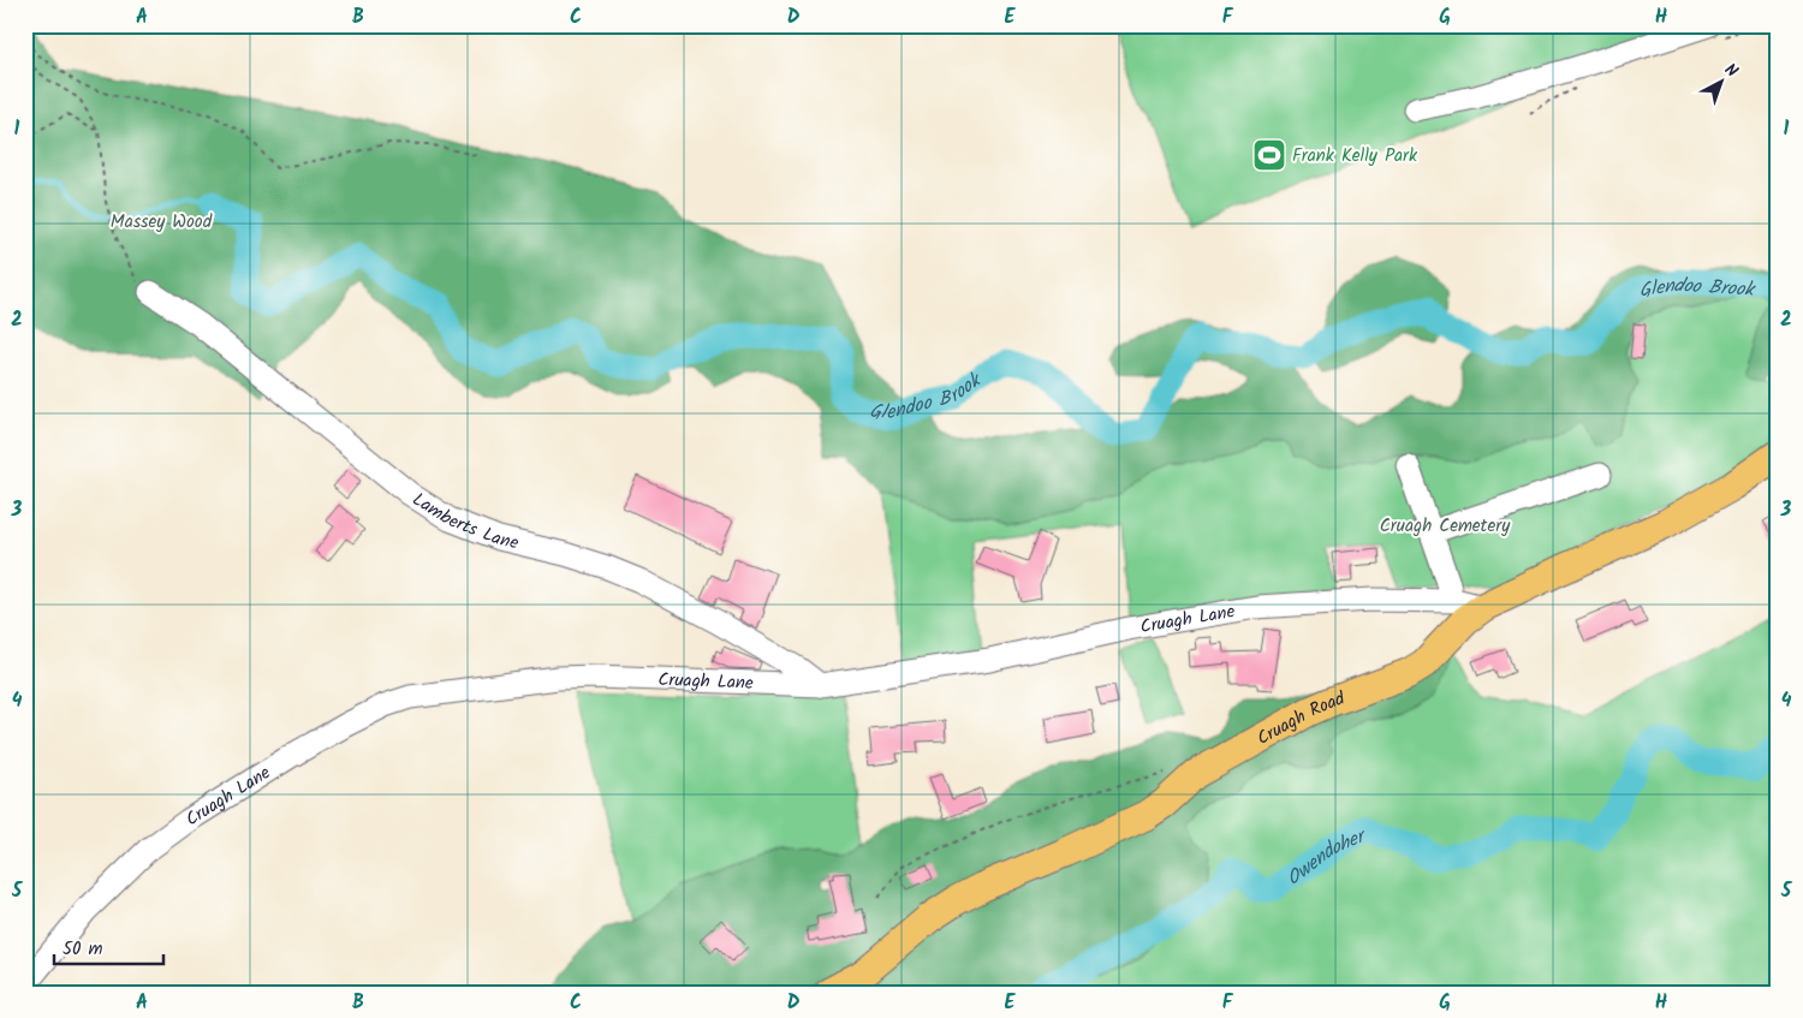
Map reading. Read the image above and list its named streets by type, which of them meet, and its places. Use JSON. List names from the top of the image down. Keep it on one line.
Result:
{"streets":{"main road":["Cruagh Road"],"street":["Lamberts Lane","Cruagh Lane"]},"crossings":[["Lamberts Lane","Cruagh Lane"],["Cruagh Lane","Cruagh Road"]],"water":["Glendoo Brook","Owendoher"],"parks":["Massey Wood","Cruagh Cemetery"],"places":{"sports":["Frank Kelly Park"]},"scale_bar":"50 m","north":"top right","grid":{"columns":["A","B","C","D","E","F","G","H"],"rows":["1","2","3","4","5"]}}
